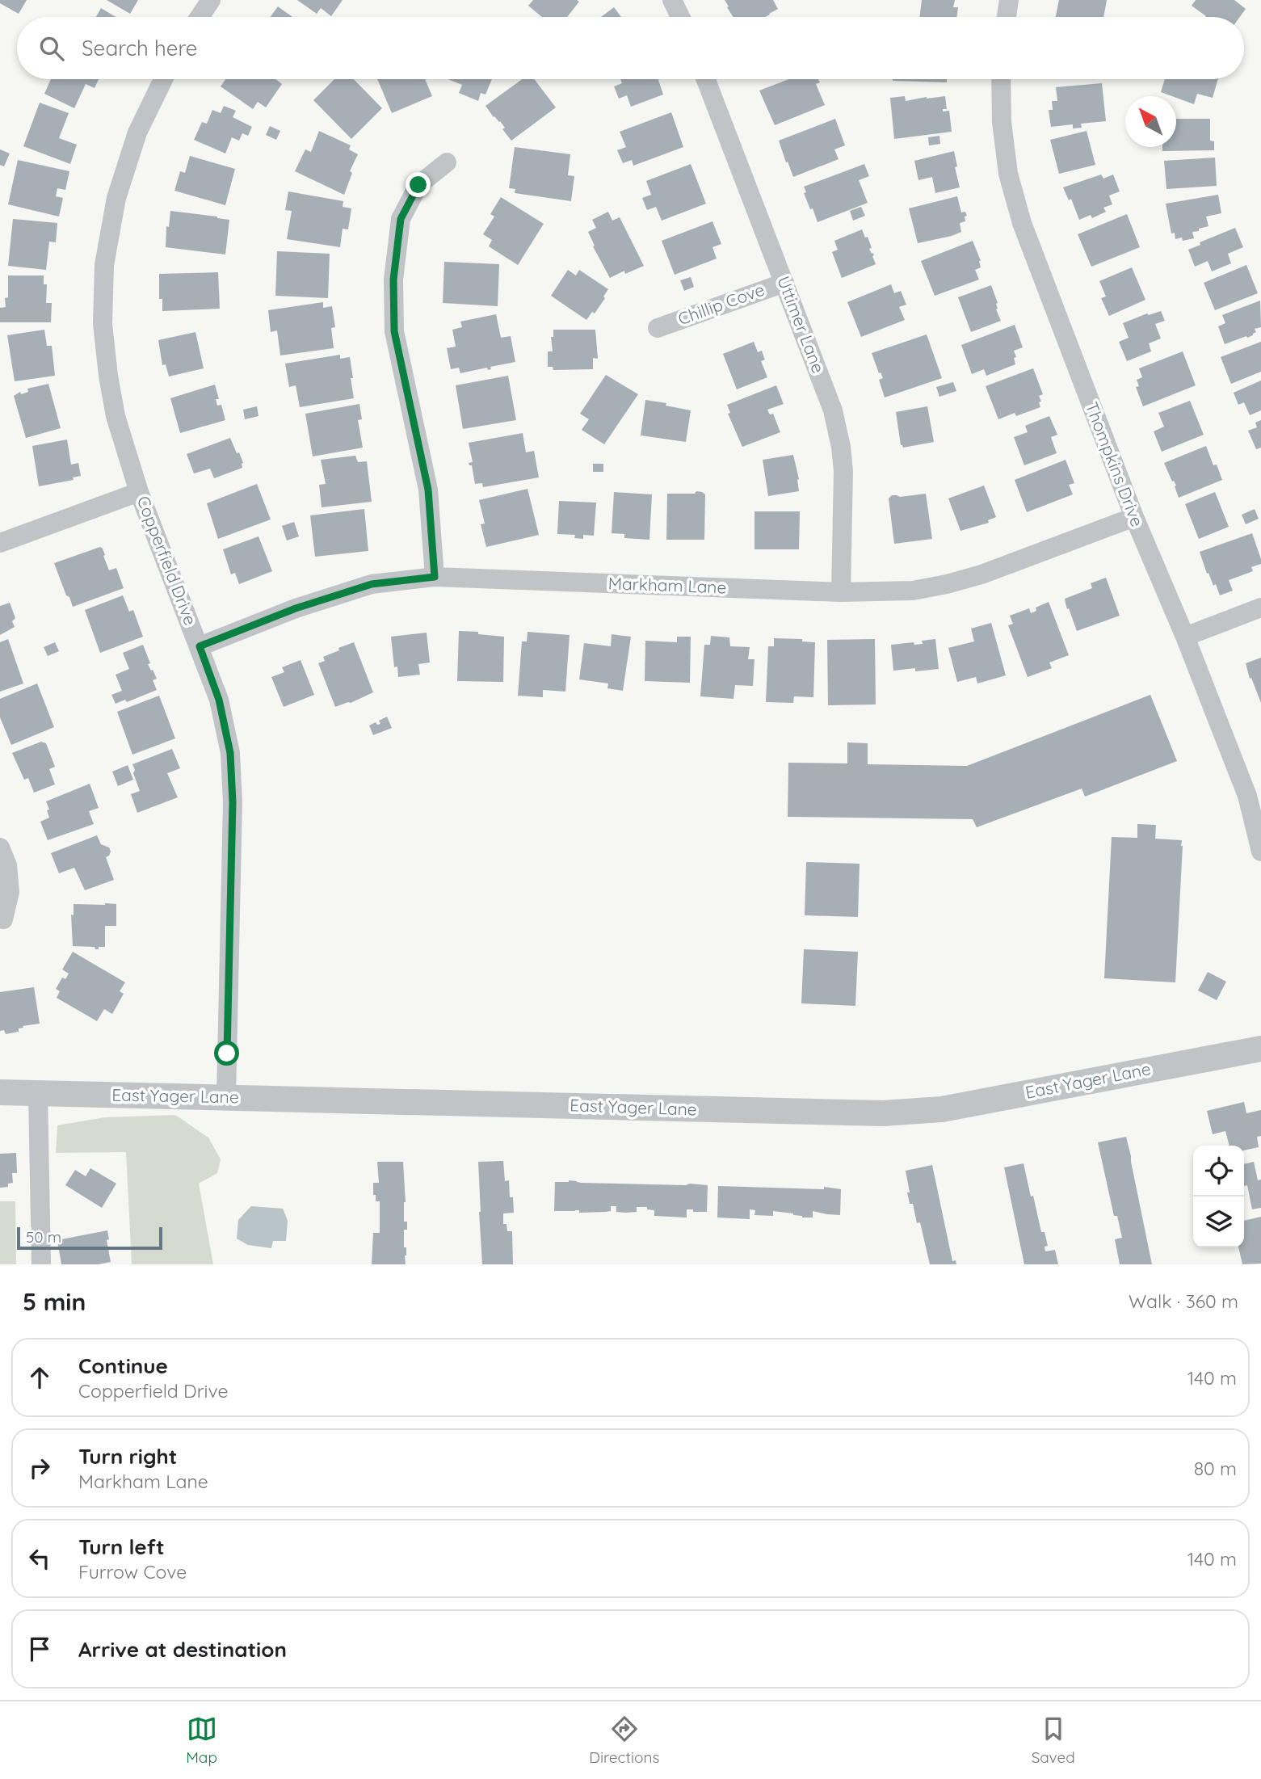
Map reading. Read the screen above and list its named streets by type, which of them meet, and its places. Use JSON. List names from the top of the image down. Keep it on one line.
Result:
{"streets":{"street":["Chillip Cove","Uttimer Lane","Thompkins Drive","Copperfield Drive","Markham Lane","East Yager Lane"]},"crossings":[["Chillip Cove","Uttimer Lane"],["Uttimer Lane","Markham Lane"],["Thompkins Drive","Markham Lane"],["Copperfield Drive","Markham Lane"],["Copperfield Drive","East Yager Lane"]],"scale_bar":"50 m","north":"top left","page":{"search":"Search here","scale":"50 m","heading":["5 min","Walk · 360 m"],"list":[["Continue","Copperfield Drive","140 m"],["Turn right","Markham Lane","80 m"],["Turn left","Furrow Cove","140 m"],"Arrive at destination"],"nav":["Map","Directions","Saved"]}}
